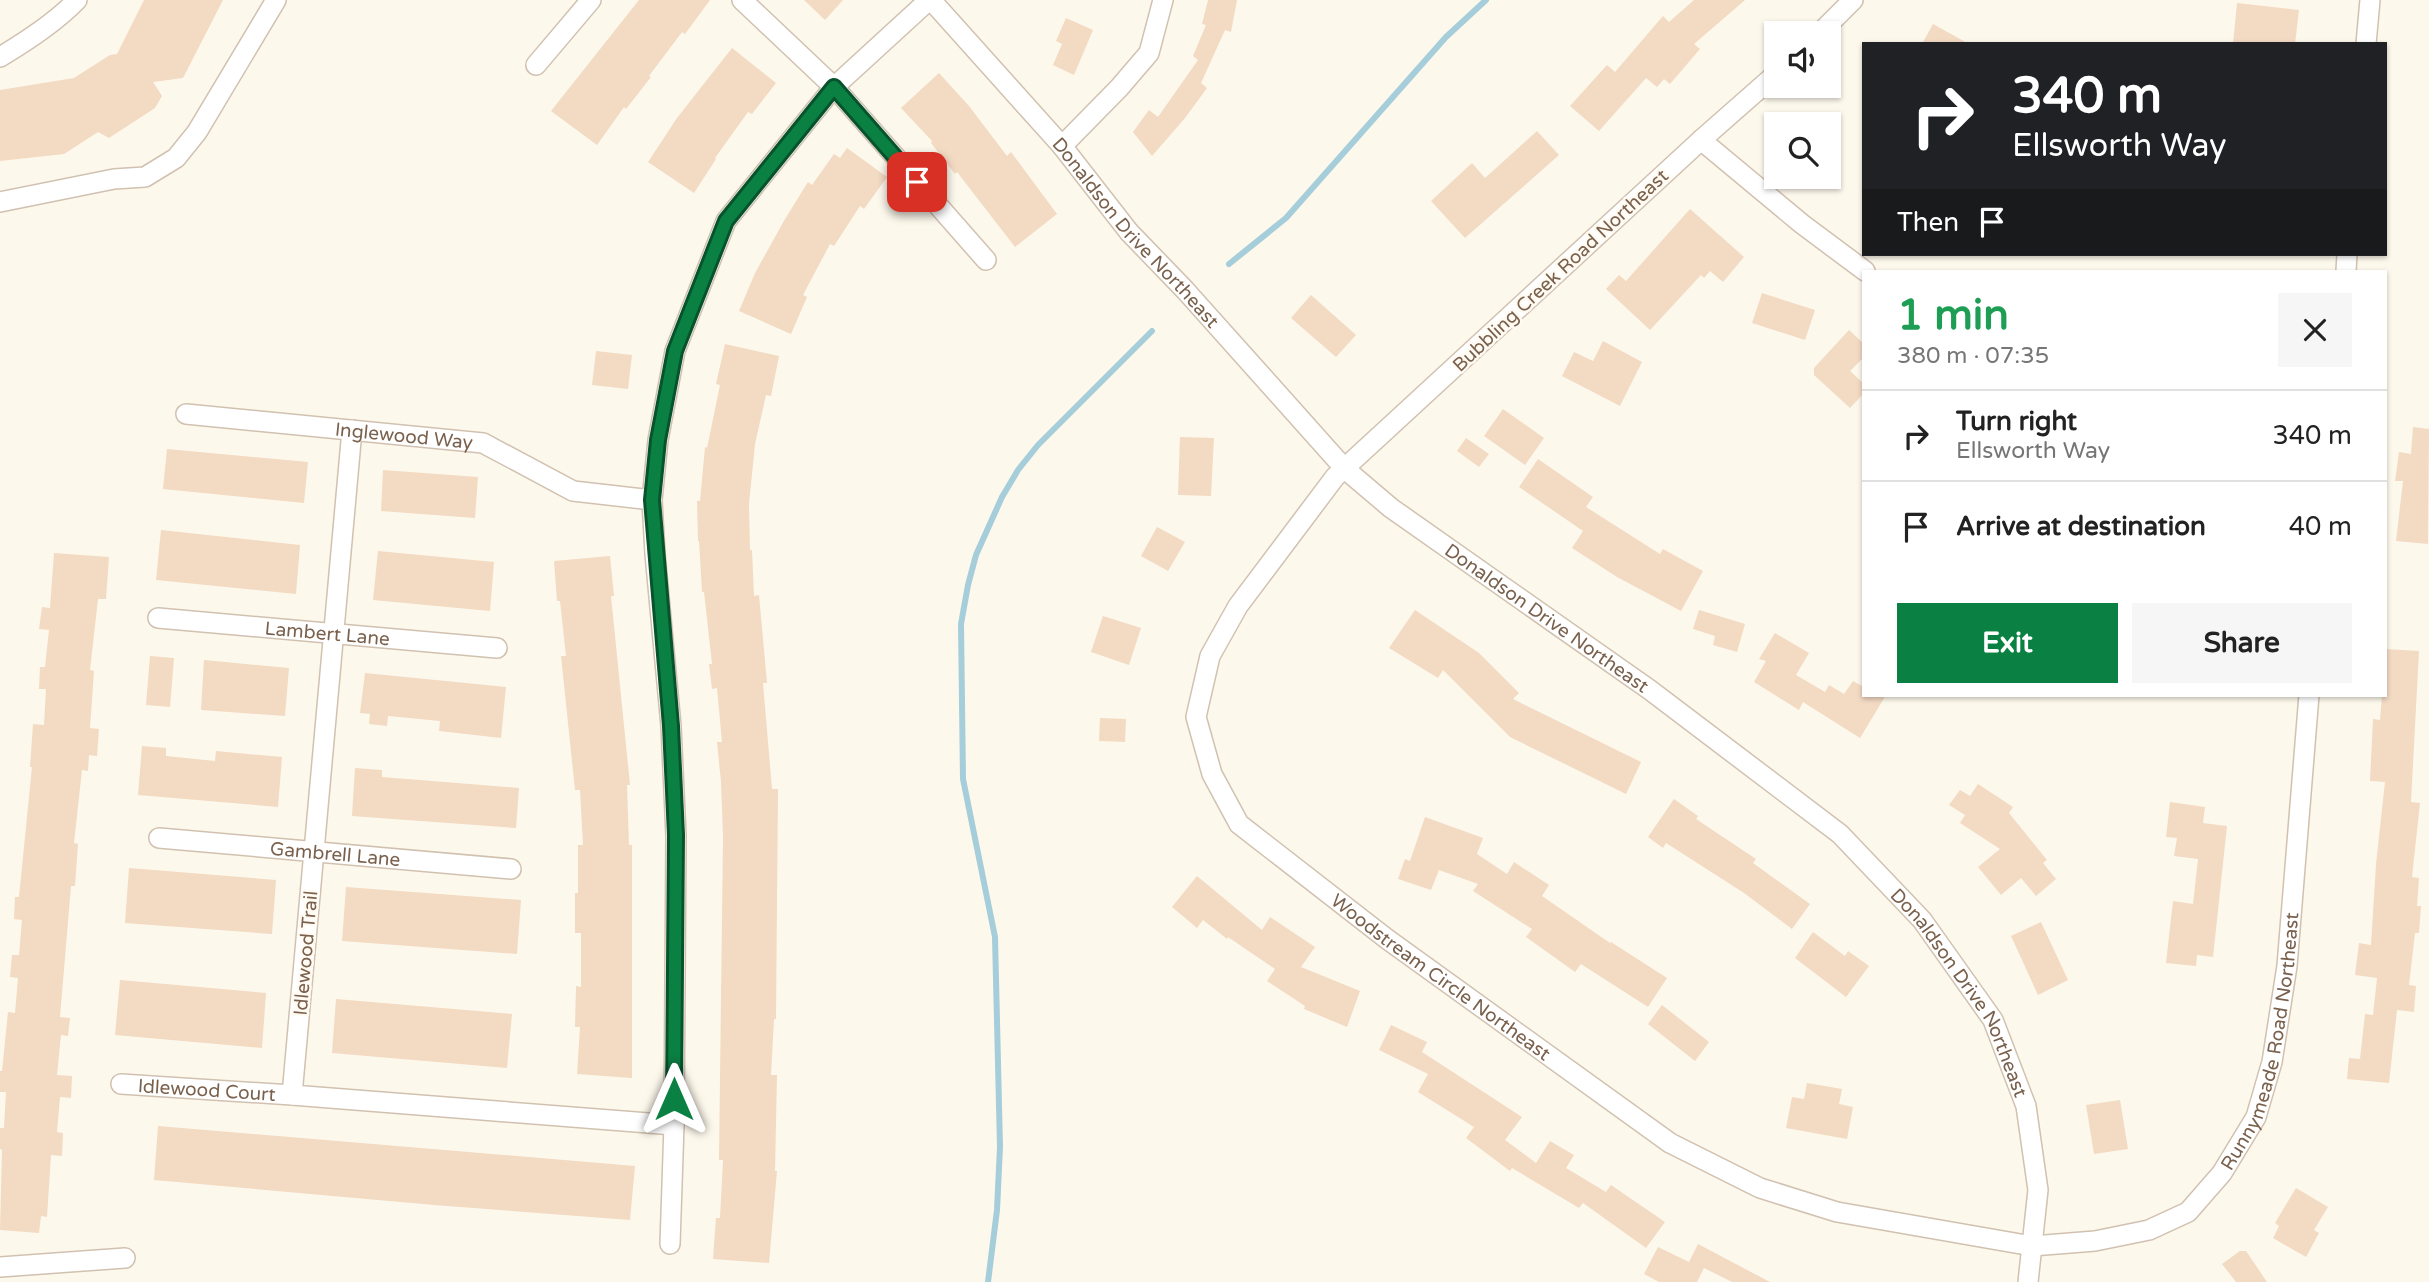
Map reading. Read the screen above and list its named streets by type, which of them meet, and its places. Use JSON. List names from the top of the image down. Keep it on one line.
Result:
{"streets":{"street":["Donaldson Drive Northeast","Bubbling Creek Road Northeast","Inglewood Way","Lambert Lane","Gambrell Lane","Idlewood Trail","Woodstream Circle Northeast","Runnymeade Road Northeast","Idlewood Court"]},"crossings":[["Donaldson Drive Northeast","Bubbling Creek Road Northeast"],["Donaldson Drive Northeast","Woodstream Circle Northeast"],["Donaldson Drive Northeast","Runnymeade Road Northeast"],["Bubbling Creek Road Northeast","Woodstream Circle Northeast"],["Inglewood Way","Idlewood Trail"],["Lambert Lane","Idlewood Trail"],["Gambrell Lane","Idlewood Trail"],["Idlewood Trail","Idlewood Court"],["Woodstream Circle Northeast","Runnymeade Road Northeast"]],"page":{"turn":["340 m","Ellsworth Way"],"then":"Then","heading":["1 min","380 m · 07:35"],"list":[{"name":"Turn right","note":"Ellsworth Way","value":"340 m"},{"name":"Arrive at destination","value":"40 m"}],"buttons":["Exit","Share"]}}
